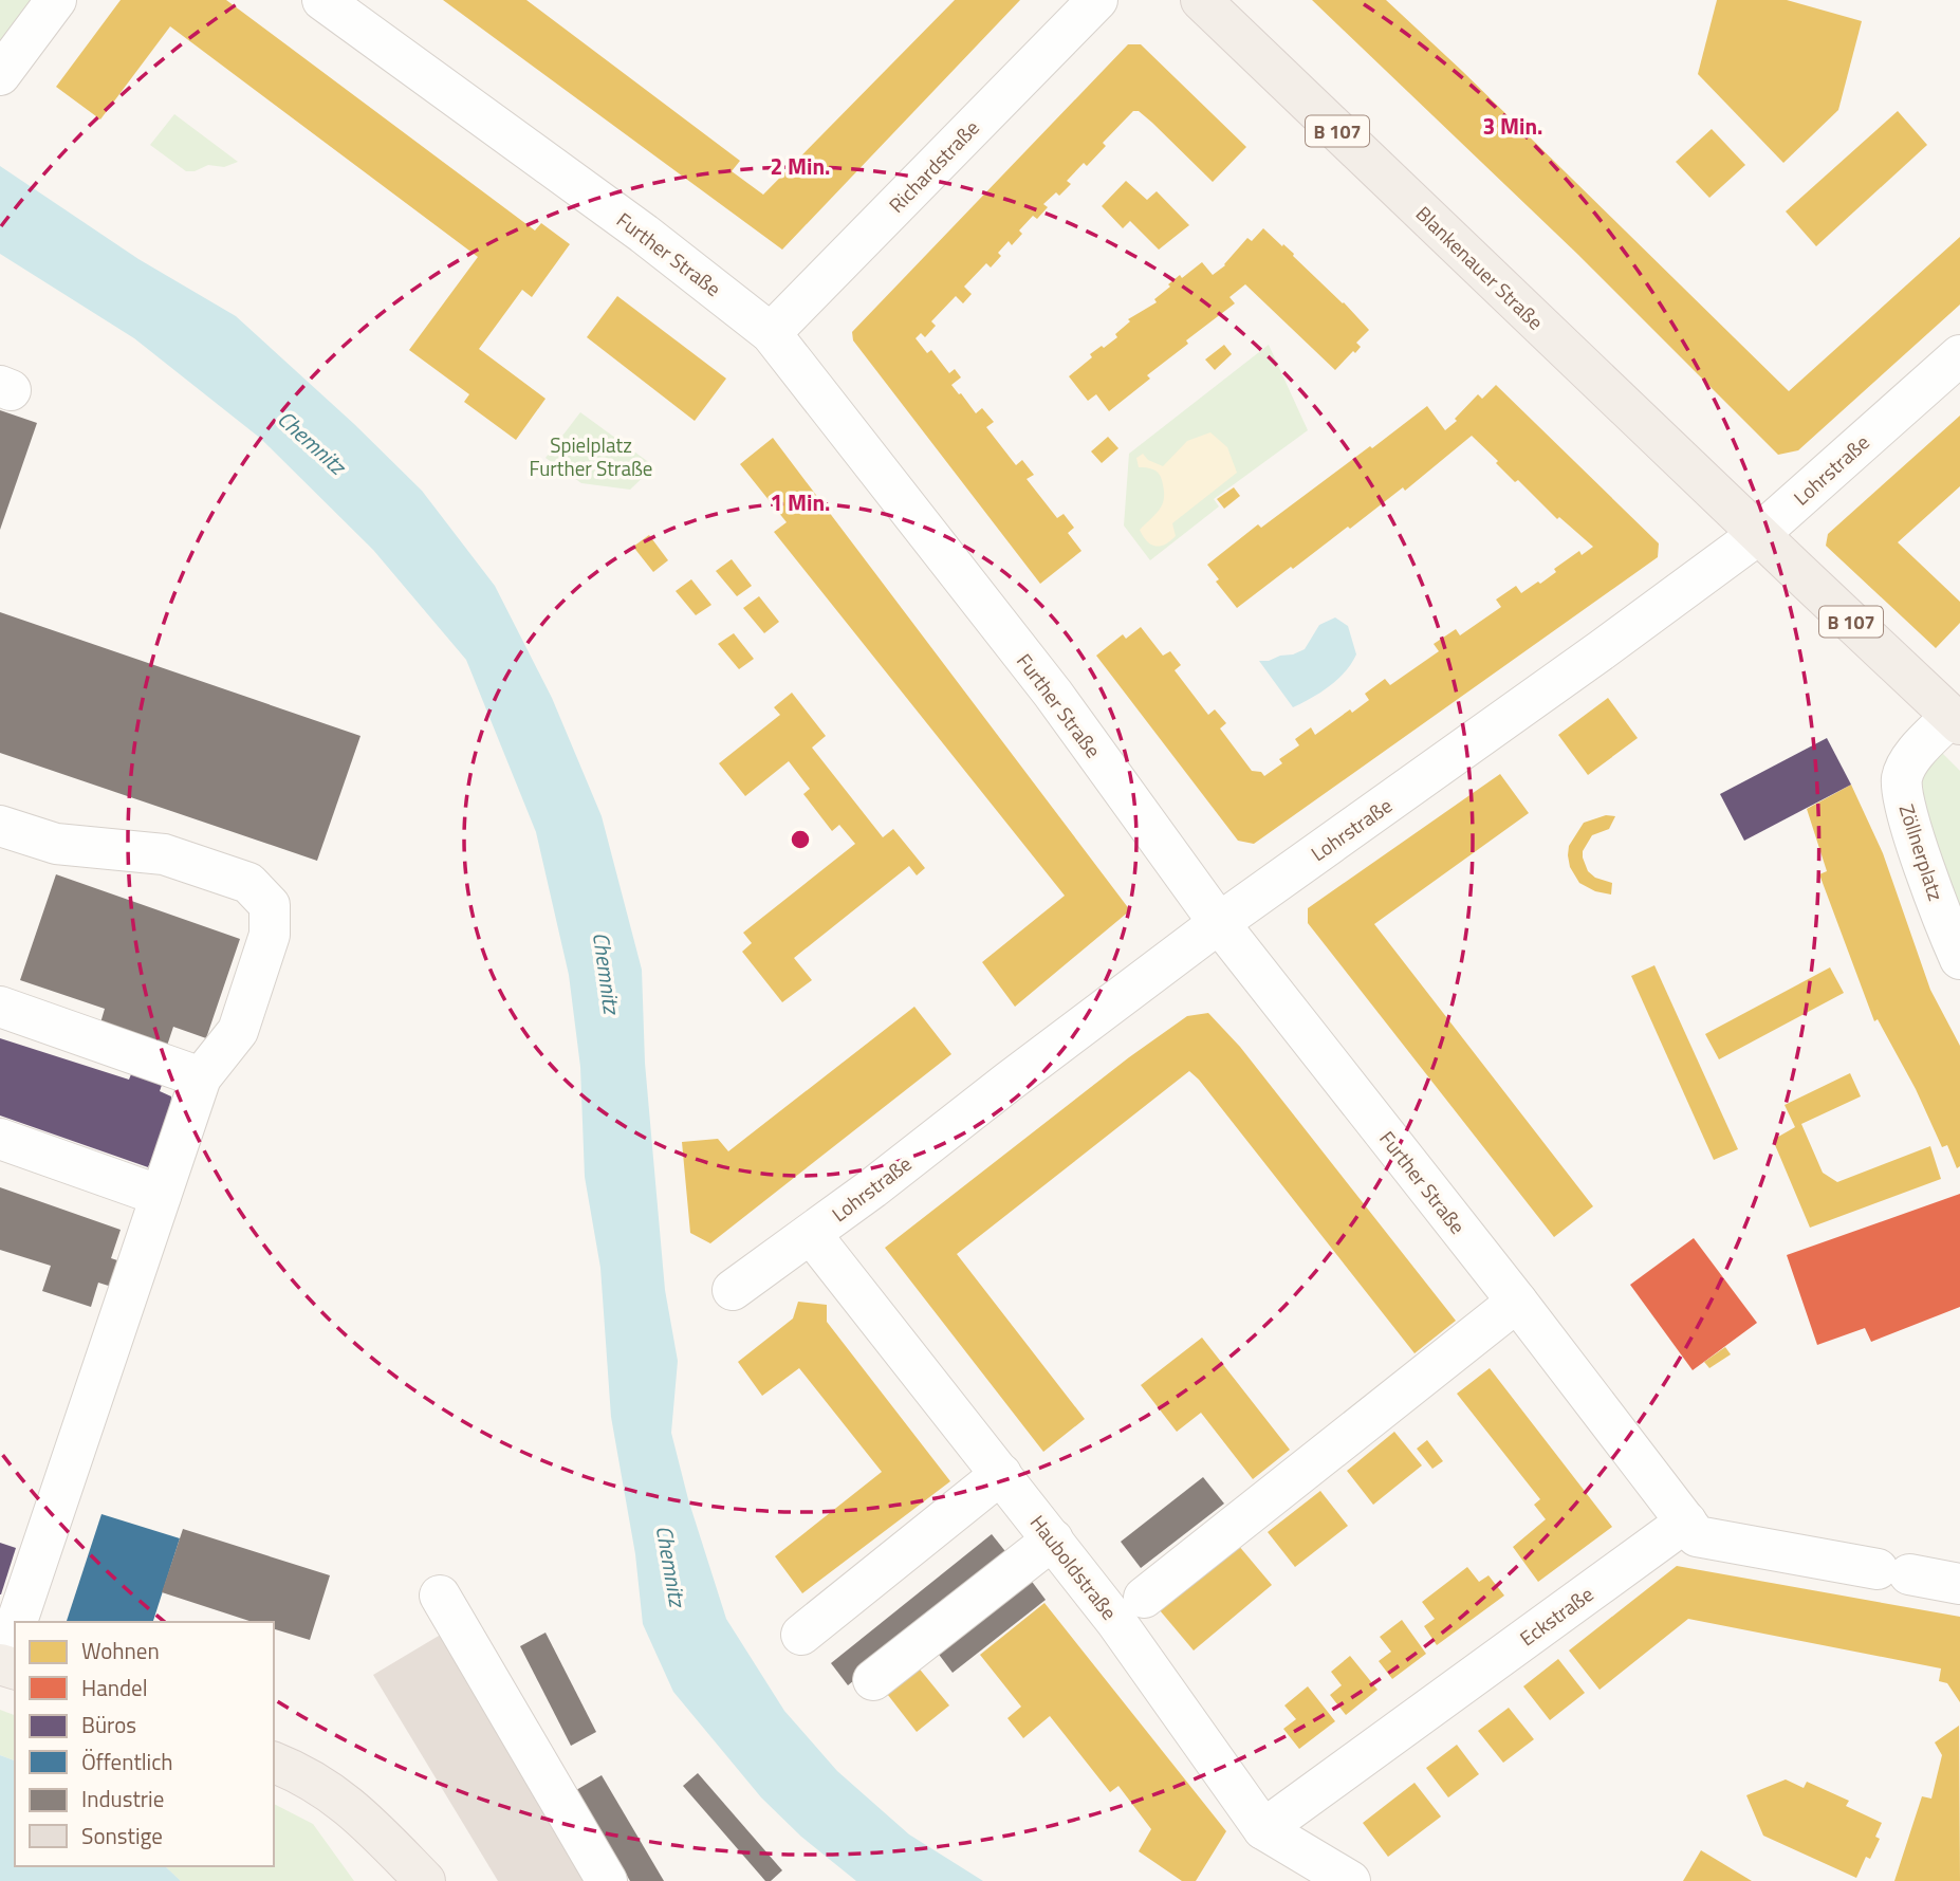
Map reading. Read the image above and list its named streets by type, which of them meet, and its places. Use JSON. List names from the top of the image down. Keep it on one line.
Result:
{"streets":{"main road":["B 107","Blankenauer Straße","Zöllnerplatz"],"street":["Richardstraße","Further Straße","Lohrstraße","Hauboldstraße","Eckstraße"]},"crossings":[["Richardstraße","Further Straße"],["Further Straße","Lohrstraße"],["Further Straße","Eckstraße"],["Blankenauer Straße","Lohrstraße"],["Blankenauer Straße","Zöllnerplatz"],["Lohrstraße","Zöllnerplatz"],["Lohrstraße","Hauboldstraße"],["Hauboldstraße","Eckstraße"]],"water":["Chemnitz"],"parks":["Spielplatz Further Straße"],"legend":["Wohnen","Handel","Büros","Öffentlich","Industrie","Sonstige"],"rings":["3 Min.","2 Min.","1 Min."]}
